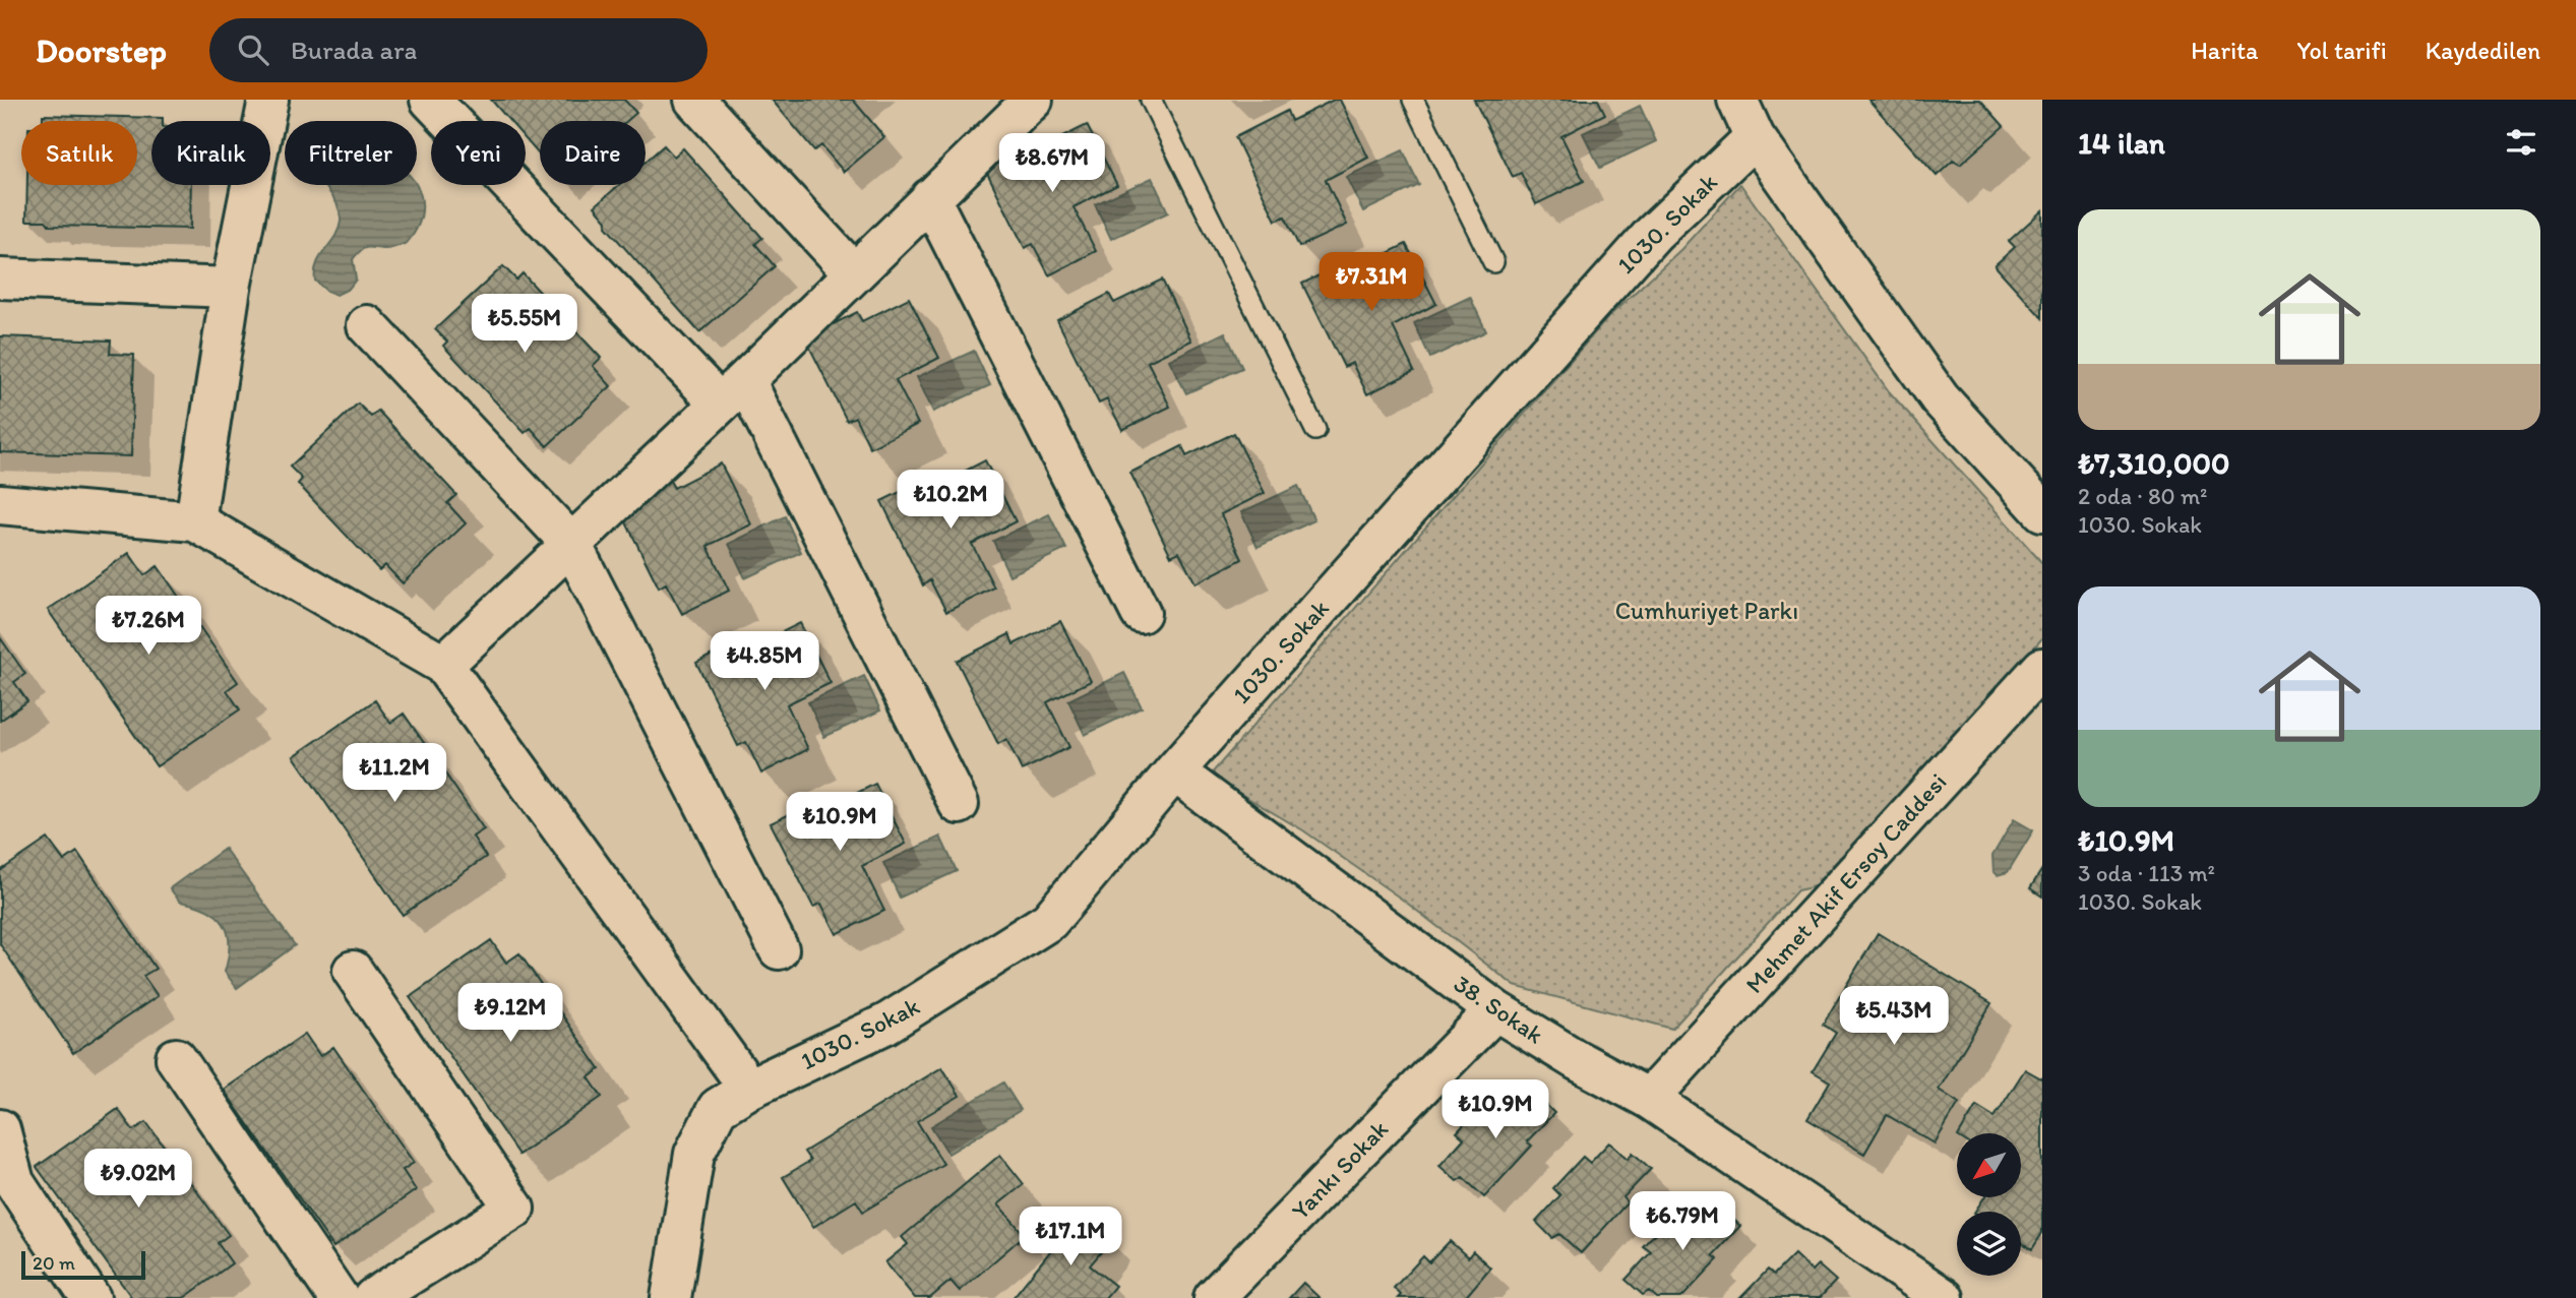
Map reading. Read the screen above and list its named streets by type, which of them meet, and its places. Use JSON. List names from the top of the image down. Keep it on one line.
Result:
{"streets":{"street":["1030. Sokak","Mehmet Akif Ersoy Caddesi","38. Sokak","Yankı Sokak"]},"crossings":[["1030. Sokak","38. Sokak"],["Mehmet Akif Ersoy Caddesi","38. Sokak"],["38. Sokak","Yankı Sokak"]],"parks":["Cumhuriyet Parkı"],"scale_bar":"20 m","north":"bottom left","page":{"header":"Doorstep","search":"Burada ara","nav":["Harita","Yol tarifi","Kaydedilen"],"heading":"14 ilan","chip":["Satılık","Kiralık","Filtreler","Yeni","Daire"],"price":["₺8.67M","₺7.31M","₺5.55M","₺10.2M","₺7.26M","₺4.85M","₺11.2M","₺10.9M","₺9.12M","₺5.43M","₺10.9M","₺9.02M","₺6.79M","₺17.1M"],"list":[{"name":"₺7,310,000","note":"2 oda · 80 m² · 1030. Sokak"},{"name":"₺10.9M","note":"3 oda · 113 m² · 1030. Sokak"}],"scale":"20 m"}}
